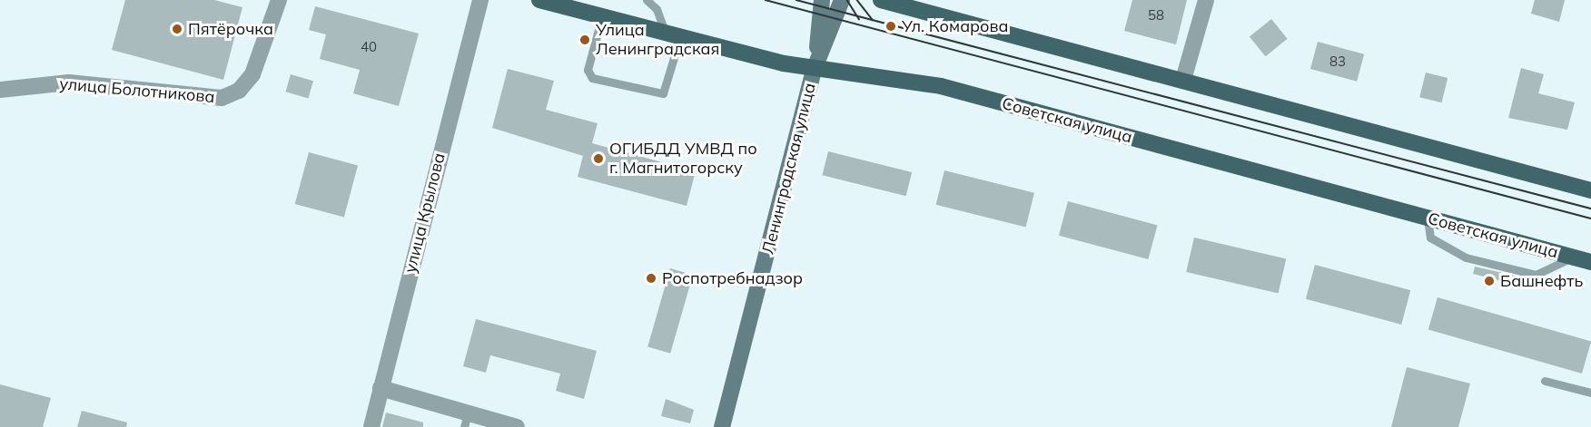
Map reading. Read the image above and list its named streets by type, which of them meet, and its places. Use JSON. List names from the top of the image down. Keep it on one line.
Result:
{"streets":{"main road":["Советская улица"],"street":["улица Болотникова","Ленинградская улица","улица Крылова"]},"crossings":[["Советская улица","Ленинградская улица"]],"places":["Ул. Комарова","Пятёрочка","Улица Ленинградская","ОГИБДД УМВД по г. Магнитогорску","Роспотребнадзор","Башнефть"],"house_numbers":["58","40","83"]}
